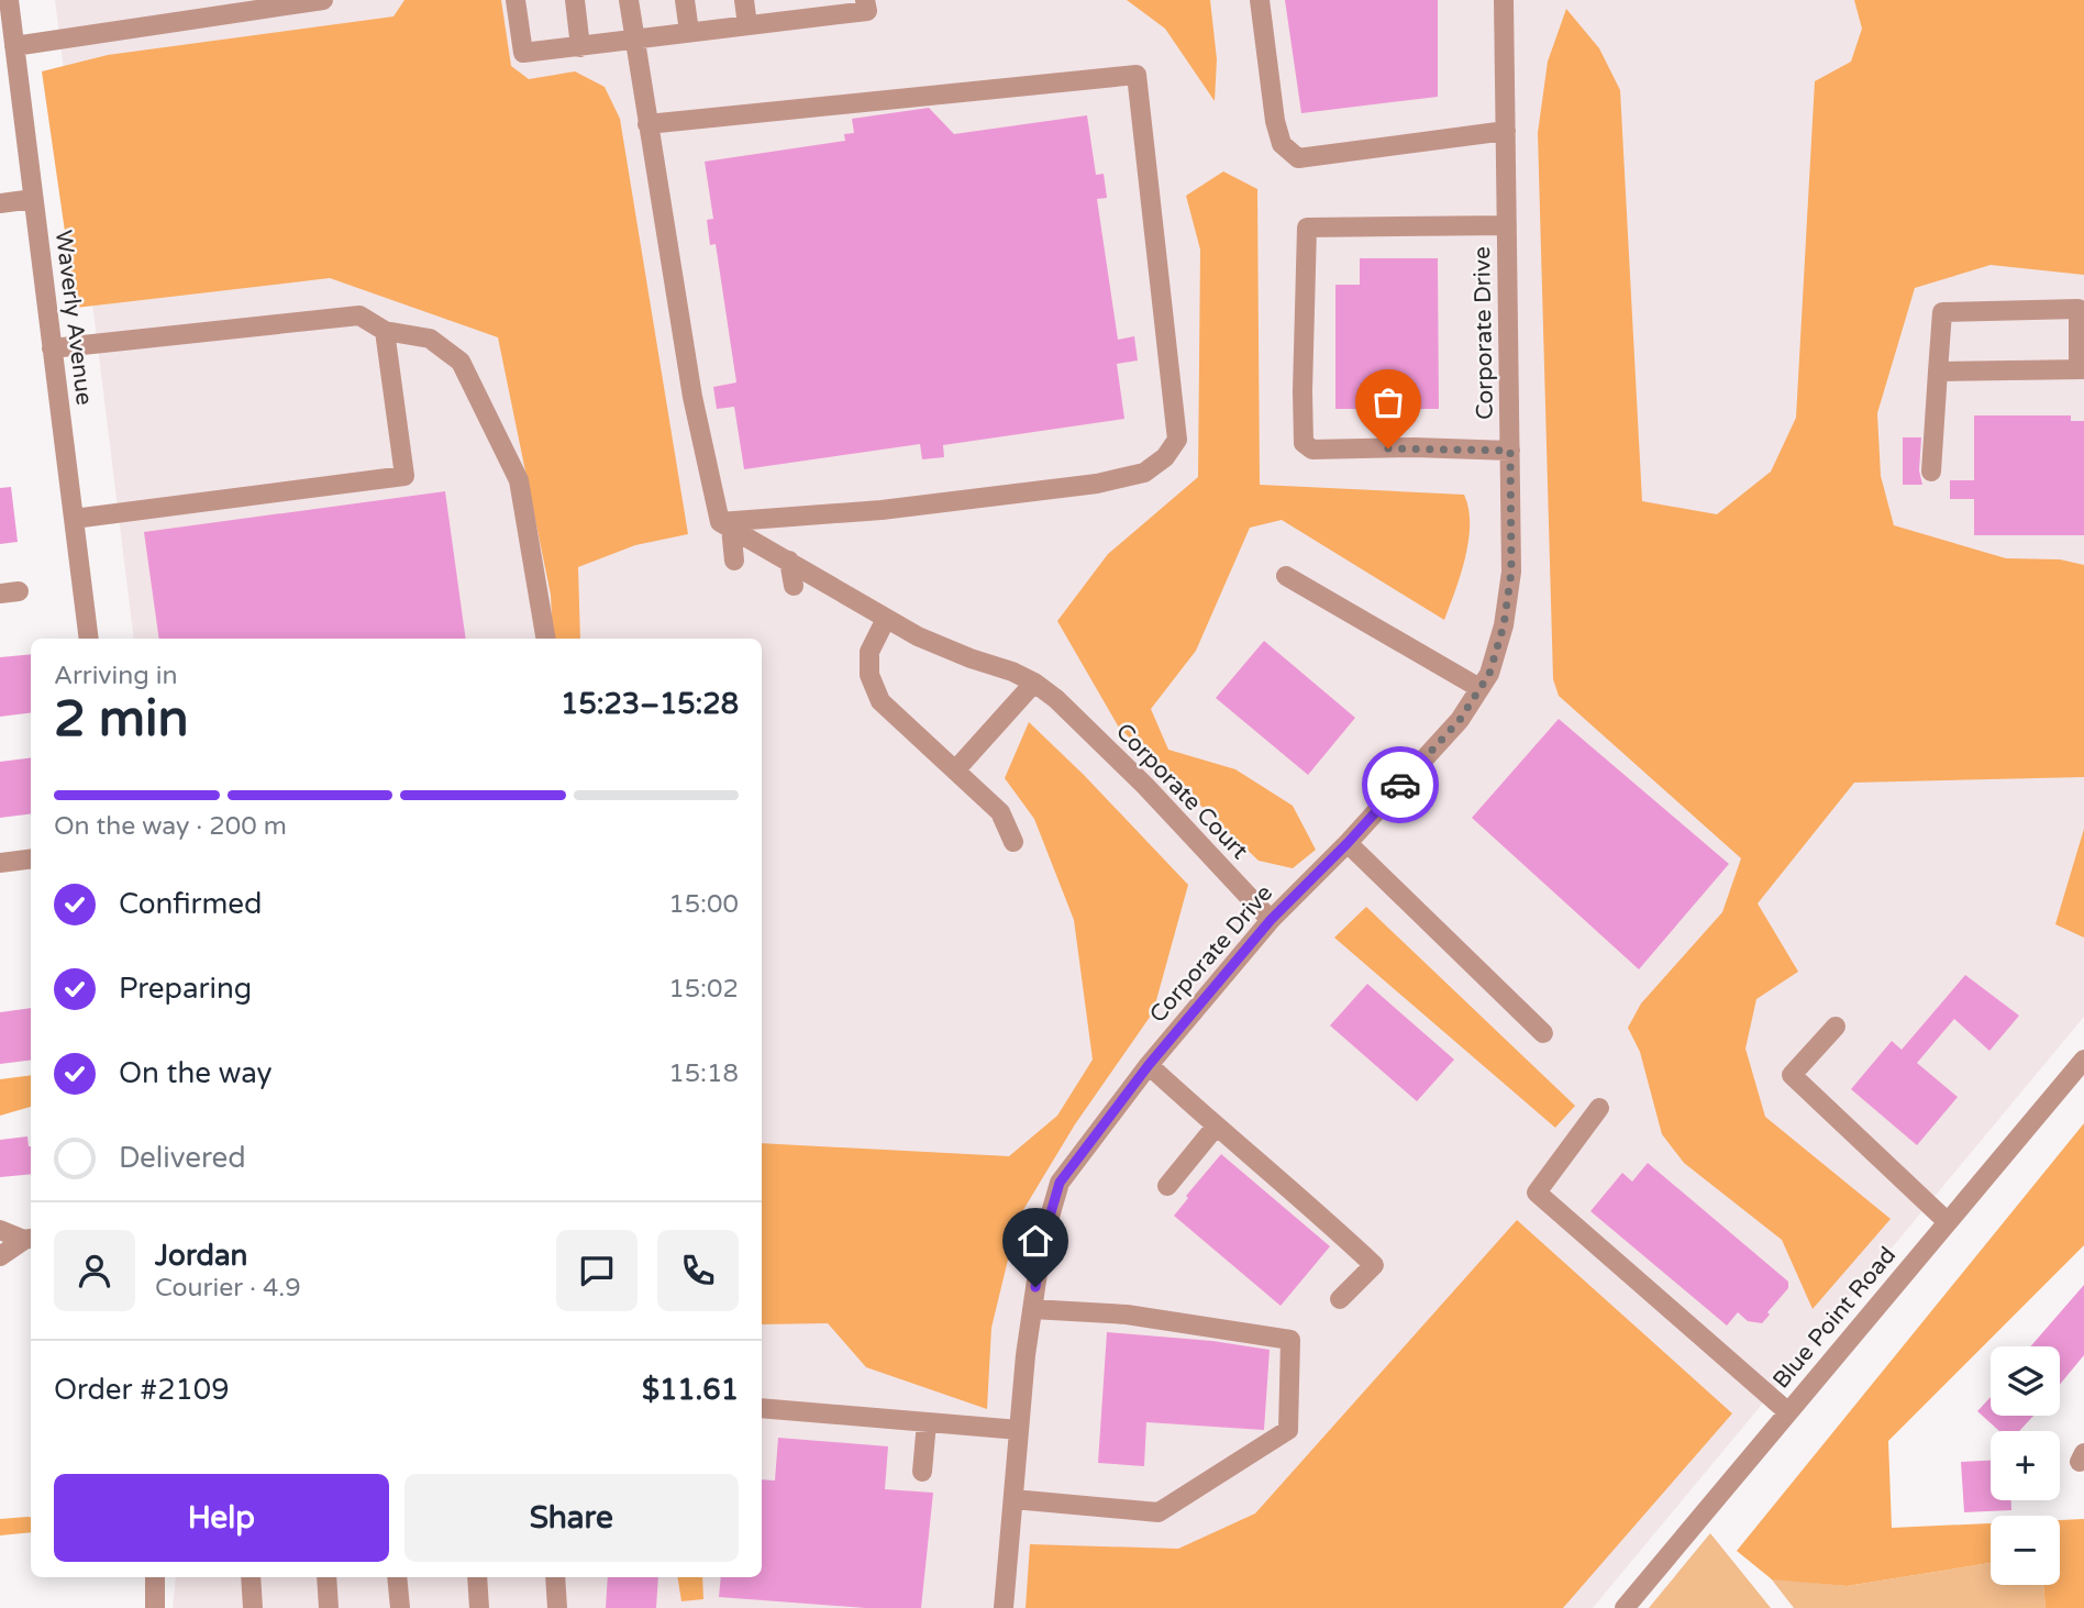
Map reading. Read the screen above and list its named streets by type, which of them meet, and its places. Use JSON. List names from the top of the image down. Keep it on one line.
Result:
{"streets":{"street":["Waverly Avenue","Corporate Drive","Corporate Court","Blue Point Road"]},"crossings":[["Corporate Drive","Corporate Court"]],"page":{"heading":["2 min","Arriving in","15:23–15:28"],"panel":["Jordan","Courier · 4.9","Order #2109","$11.61"],"bar":"On the way · 200 m","list":[["Confirmed","15:00"],["Preparing","15:02"],["On the way","15:18"],"Delivered"],"map_buttons":["+","−"],"buttons":["Help","Share"]}}
